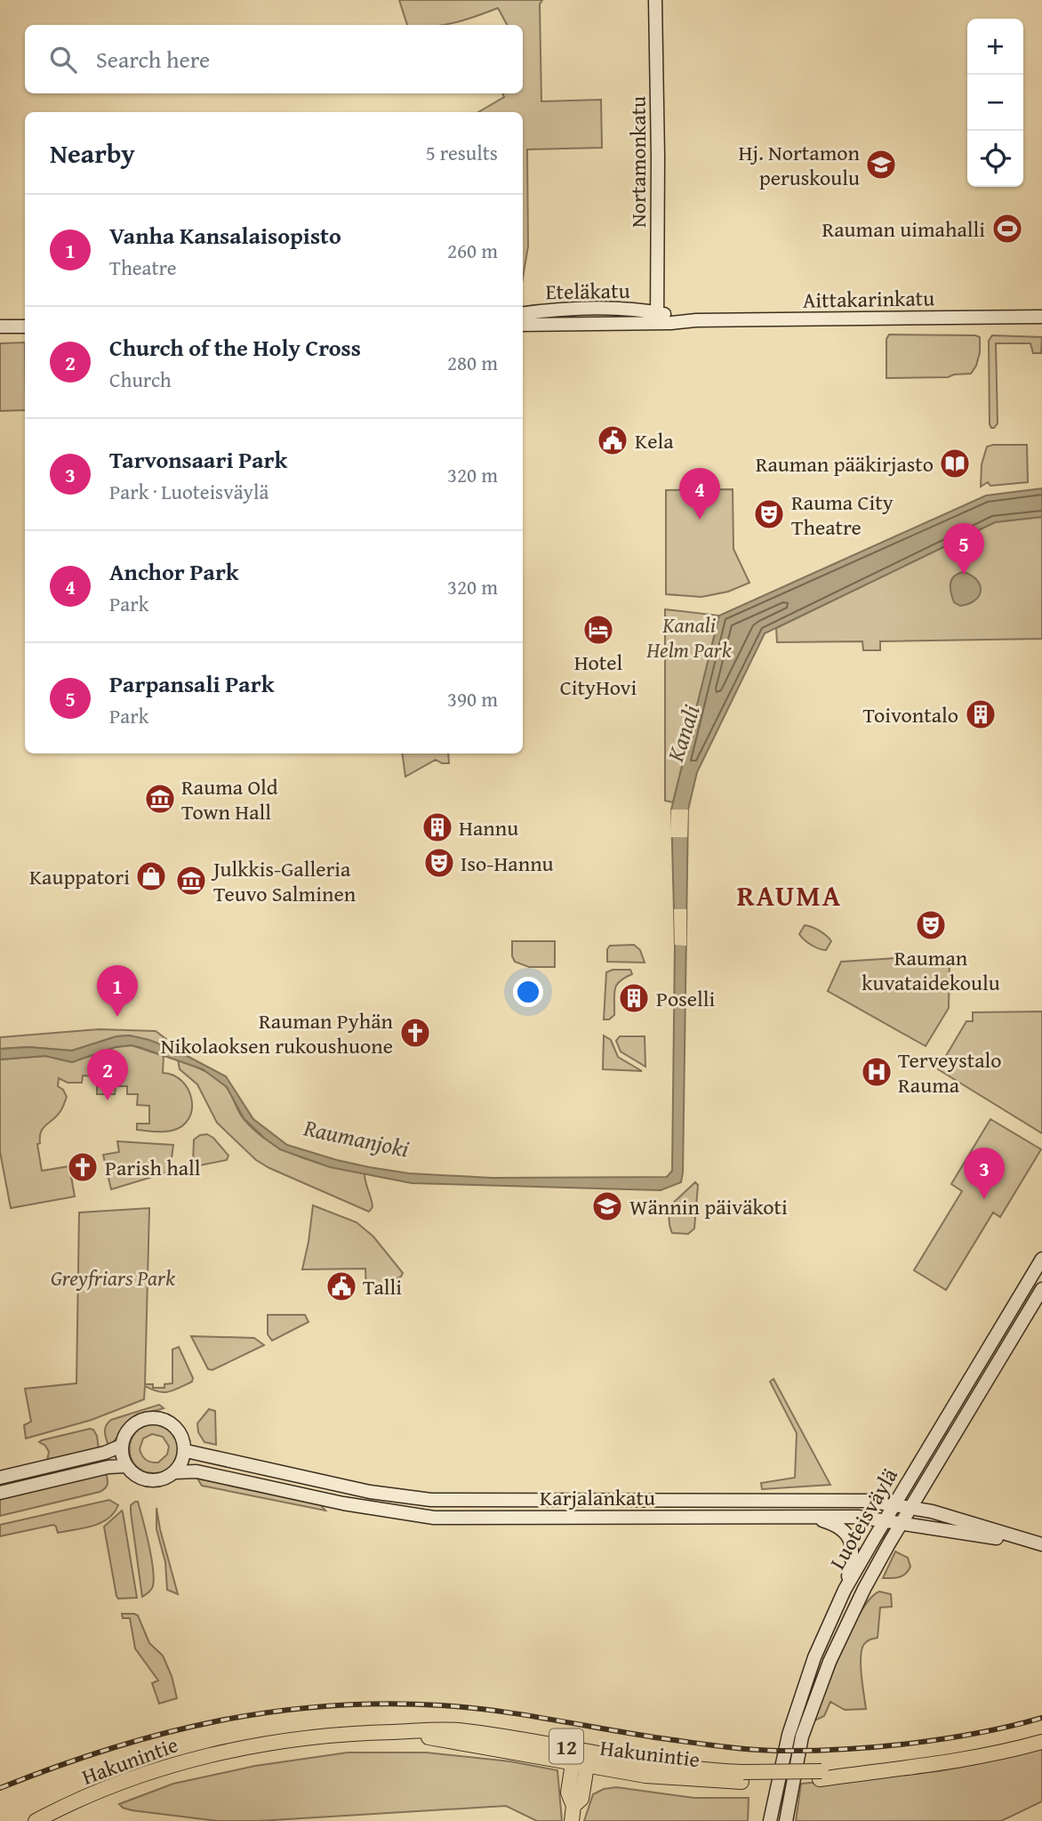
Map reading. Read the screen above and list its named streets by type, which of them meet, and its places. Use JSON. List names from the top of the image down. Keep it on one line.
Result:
{"streets":{"highway":["12","Hakunintie"],"main road":["Nortamonkatu","Eteläkatu","Aittakarinkatu","Karjalankatu","Luoteisväylä"]},"crossings":[["Nortamonkatu","Eteläkatu"],["Nortamonkatu","Aittakarinkatu"],["Eteläkatu","Aittakarinkatu"],["Karjalankatu","Luoteisväylä"]],"districts":["RAUMA"],"water":["Kanali","Raumanjoki"],"parks":["Kanali Helm Park","Greyfriars Park"],"places":{"school or university":["Hj. Nortamon peruskoulu","Wännin päiväkoti"],"sports":["Rauman uimahalli"],"public building":["Kela","Talli"],"library":["Rauman pääkirjasto"],"theatre":["Rauma City Theatre","Iso-Hannu","Rauman kuvataidekoulu"],"hotel":["Hotel CityHovi"],"building":["Toivontalo","Hannu","Poselli"],"museum":["Rauma Old Town Hall","Julkkis-Galleria Teuvo Salminen"],"shop":["Kauppatori"],"church":["Rauman Pyhän Nikolaoksen rukoushuone","Parish hall"],"hospital":["Terveystalo Rauma"]},"page":{"map_buttons":["+","−"],"search":"Search here","heading":["Nearby","5 results"],"list":[{"mark":"1","name":"Vanha Kansalaisopisto","note":"Theatre","value":"260 m"},{"mark":"2","name":"Church of the Holy Cross","note":"Church","value":"280 m"},{"mark":"3","name":"Tarvonsaari Park","note":"Park · Luoteisväylä","value":"320 m"},{"mark":"4","name":"Anchor Park","note":"Park","value":"320 m"},{"mark":"5","name":"Parpansali Park","note":"Park","value":"390 m"}],"pins":["4","5","1","2","3"]}}
